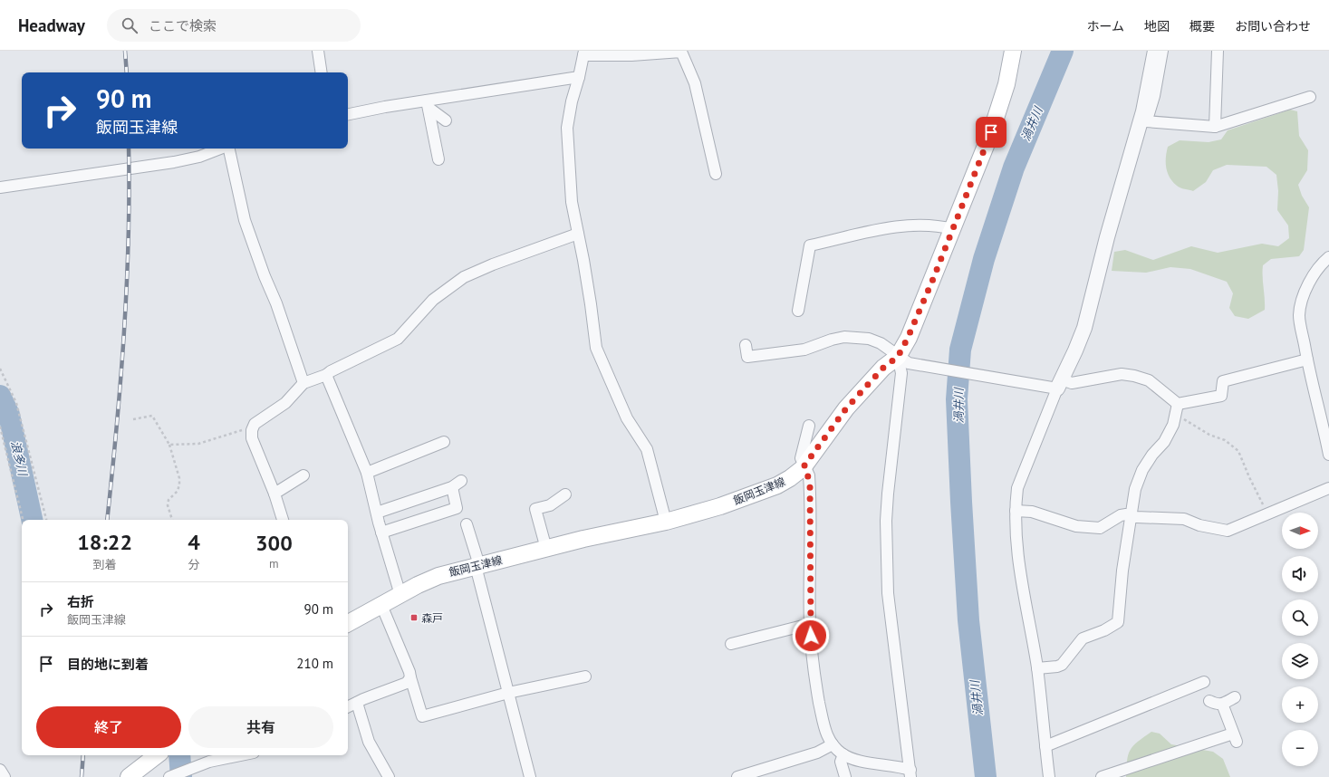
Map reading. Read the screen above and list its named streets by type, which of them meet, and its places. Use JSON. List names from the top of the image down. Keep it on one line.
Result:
{"streets":{"main road":["飯岡玉津線"]},"water":["渦井川","浪多川"],"places":{"transit":["森戸"]},"north":"right","page":{"header":"Headway","search":"ここで検索","nav":["ホーム","地図","概要","お問い合わせ"],"turn":["90 m","飯岡玉津線"],"map_buttons":["+","−"],"eta":["18:22","到着","4","分","300","m"],"list":[{"name":"右折","note":"飯岡玉津線","value":"90 m"},{"name":"目的地に到着","value":"210 m"}],"buttons":["終了","共有"]}}
